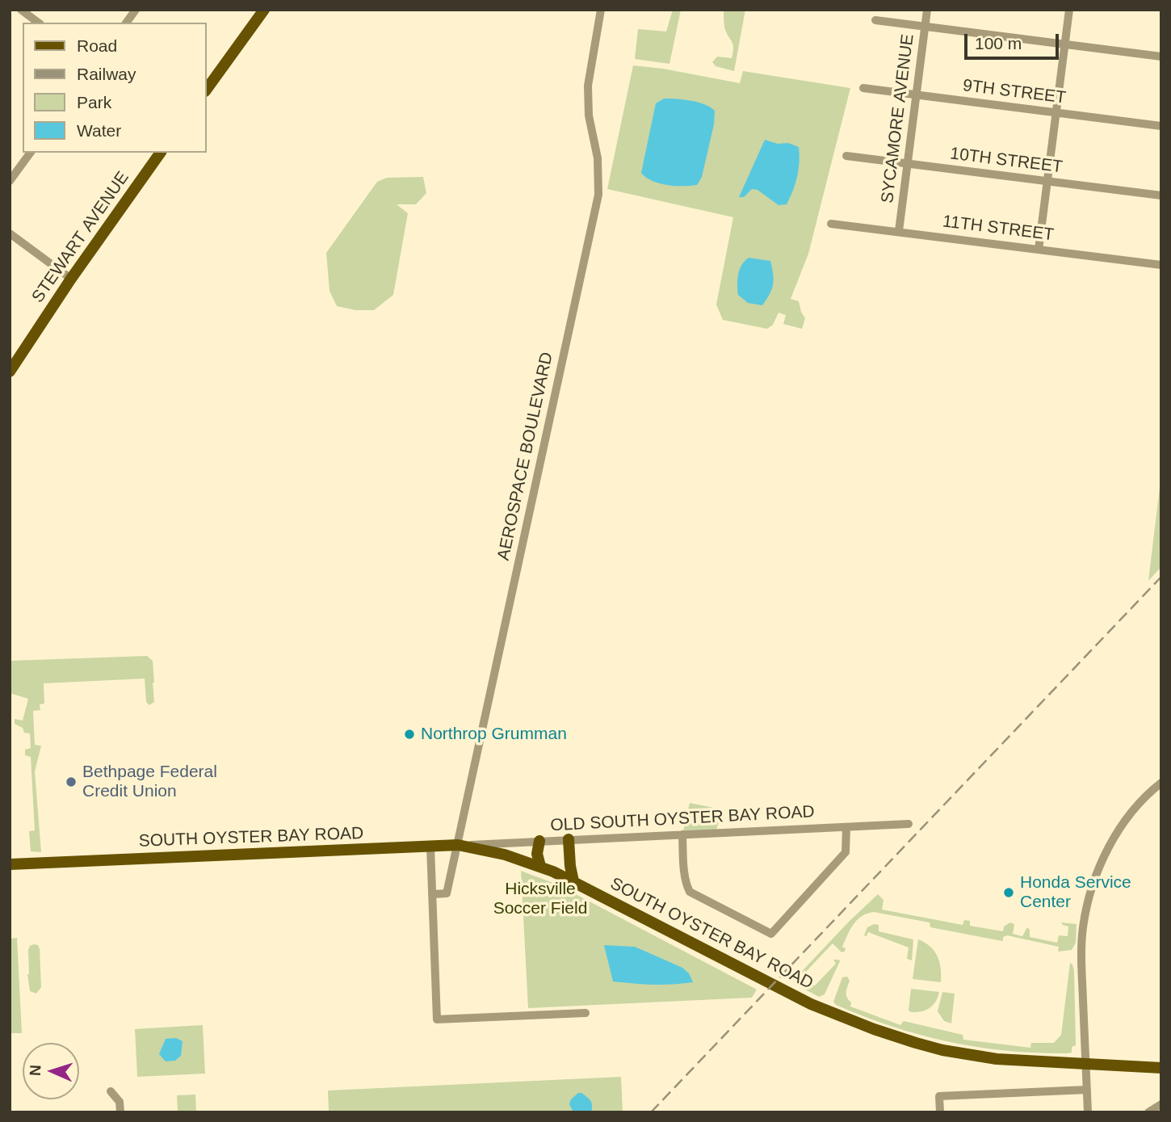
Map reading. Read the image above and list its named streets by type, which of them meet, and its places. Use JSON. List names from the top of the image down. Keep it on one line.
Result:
{"streets":{"main road":["STEWART AVENUE","SOUTH OYSTER BAY ROAD"],"street":["9TH STREET","SYCAMORE AVENUE","10TH STREET","11TH STREET","AEROSPACE BOULEVARD","OLD SOUTH OYSTER BAY ROAD"]},"crossings":[["9TH STREET","SYCAMORE AVENUE"],["SYCAMORE AVENUE","10TH STREET"],["SYCAMORE AVENUE","11TH STREET"],["AEROSPACE BOULEVARD","OLD SOUTH OYSTER BAY ROAD"],["AEROSPACE BOULEVARD","SOUTH OYSTER BAY ROAD"],["OLD SOUTH OYSTER BAY ROAD","SOUTH OYSTER BAY ROAD"]],"parks":["Hicksville Soccer Field"],"places":["Northrop Grumman","Bethpage Federal Credit Union","Honda Service Center"],"legend":["Road","Railway","Park","Water"],"scale_bar":"100 m","north":"left"}
